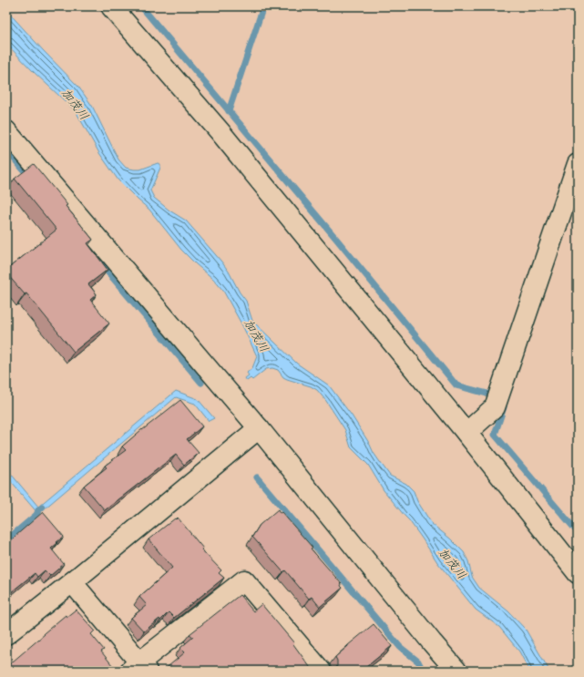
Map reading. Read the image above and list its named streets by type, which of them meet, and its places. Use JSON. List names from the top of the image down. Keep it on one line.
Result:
{"water":["加茂川"]}
